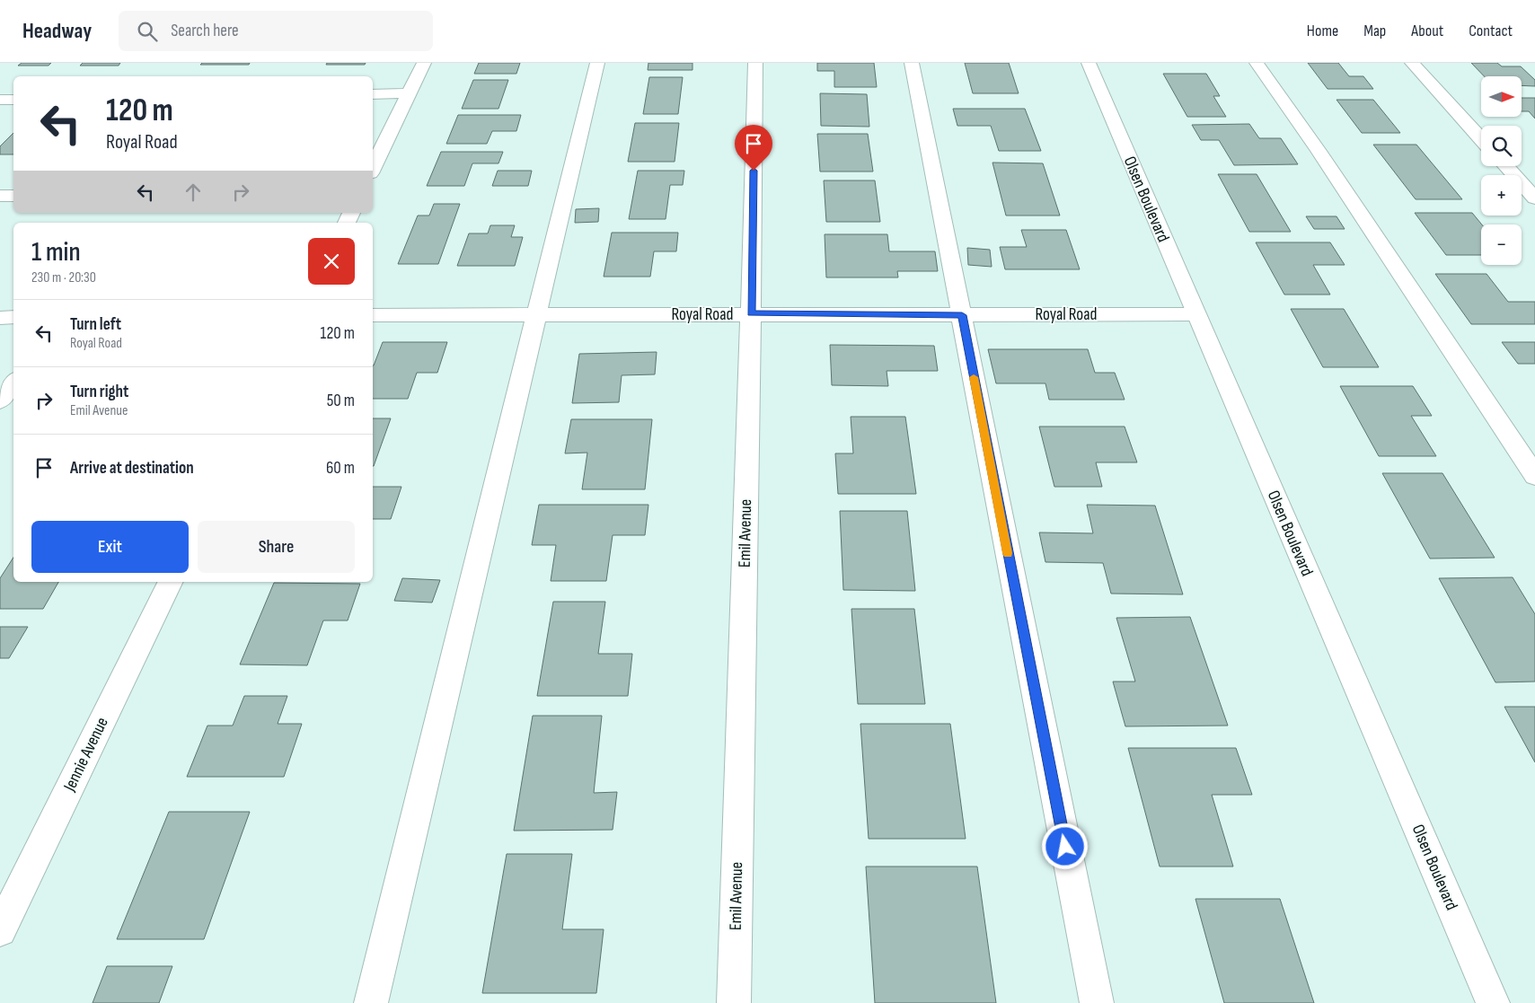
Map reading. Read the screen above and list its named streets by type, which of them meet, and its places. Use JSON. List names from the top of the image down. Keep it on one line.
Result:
{"streets":{"street":["Olsen Boulevard","Royal Road","Emil Avenue","Jennie Avenue"]},"crossings":[["Olsen Boulevard","Royal Road"],["Royal Road","Emil Avenue"]],"north":"right","page":{"header":"Headway","search":"Search here","nav":["Home","Map","About","Contact"],"map_buttons":["+","−"],"turn":["120 m","Royal Road"],"heading":["1 min","230 m · 20:30"],"list":[{"name":"Turn left","note":"Royal Road","value":"120 m"},{"name":"Turn right","note":"Emil Avenue","value":"50 m"},{"name":"Arrive at destination","value":"60 m"}],"buttons":["Exit","Share"]}}
